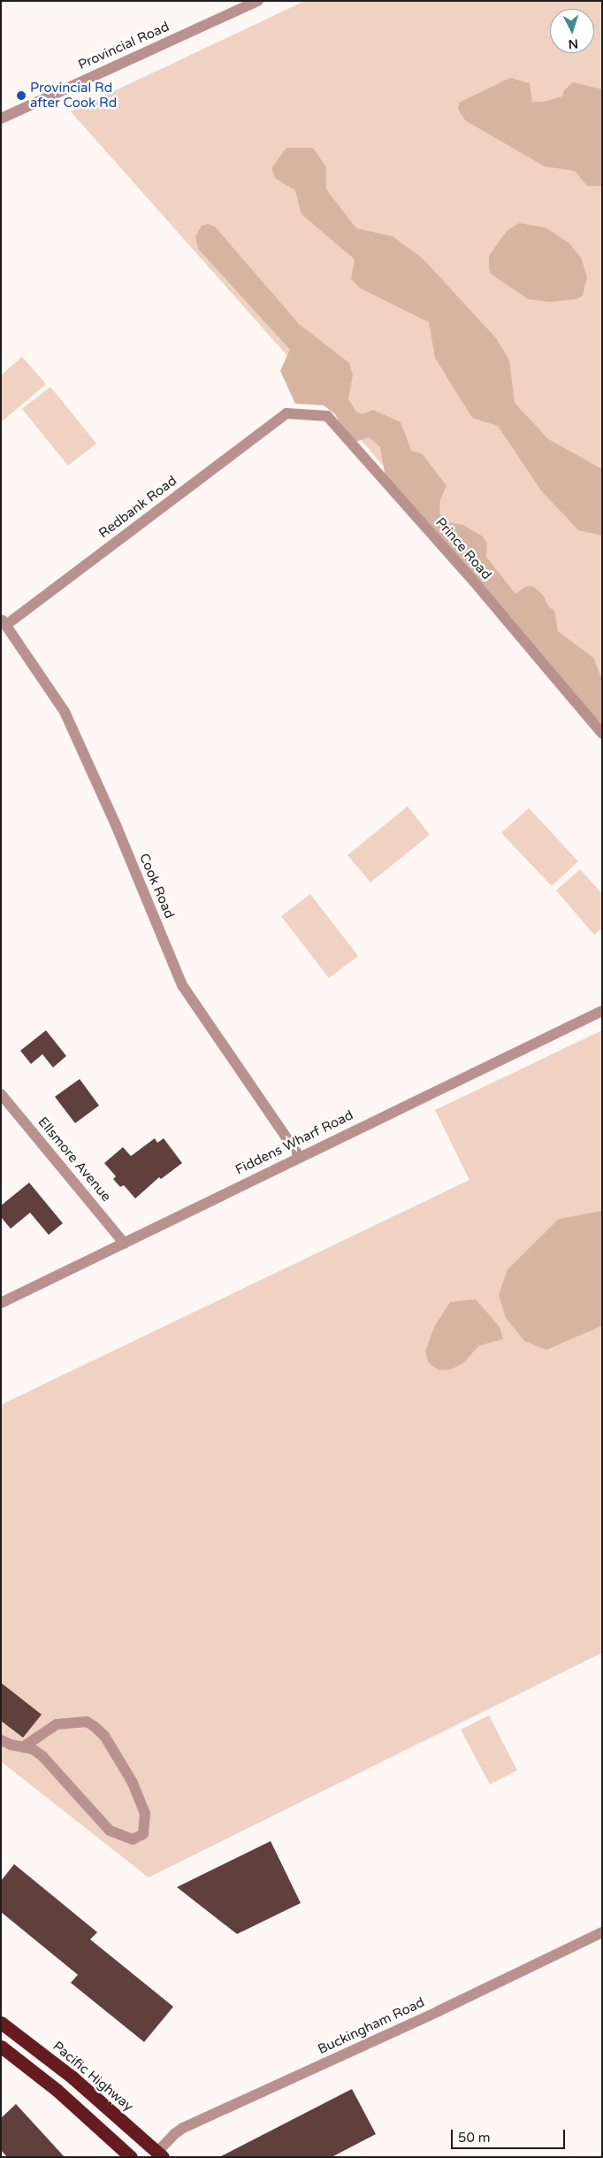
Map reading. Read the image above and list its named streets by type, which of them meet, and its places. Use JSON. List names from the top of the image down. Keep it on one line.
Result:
{"streets":{"highway":["Pacific Highway"],"street":["Provincial Road","Redbank Road","Prince Road","Cook Road","Fiddens Wharf Road","Ellsmore Avenue","Buckingham Road"]},"crossings":[["Redbank Road","Prince Road"],["Redbank Road","Cook Road"],["Cook Road","Fiddens Wharf Road"],["Fiddens Wharf Road","Ellsmore Avenue"],["Buckingham Road","Pacific Highway"]],"places":["Provincial Rd after Cook Rd"],"scale_bar":"50 m","north":"bottom"}
